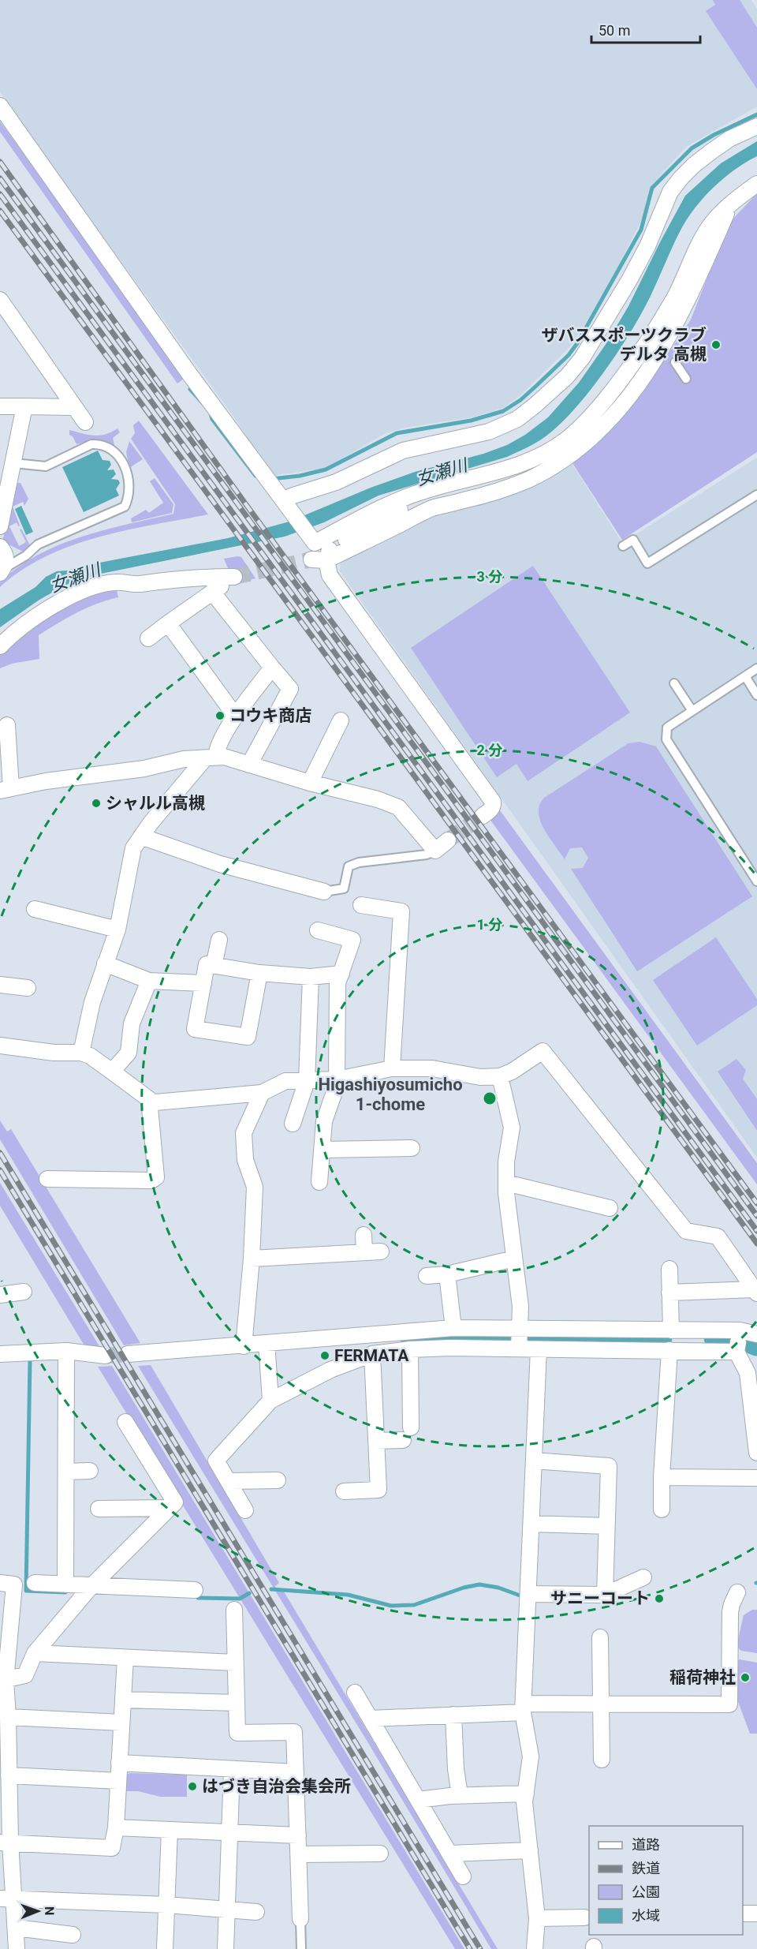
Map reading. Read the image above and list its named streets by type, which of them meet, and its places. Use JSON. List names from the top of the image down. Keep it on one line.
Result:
{"districts":["Higashiyosumicho 1-chome"],"water":["女瀬川"],"places":["ザバススポーツクラブ デルタ 高槻","コウキ商店","シャルル高槻","FERMATA","サニーコート","稲荷神社","はづき自治会集会所"],"legend":["道路","鉄道","公園","水域"],"scale_bar":"50 m","north":"right","rings":["3 分","2 分","1 分"]}
